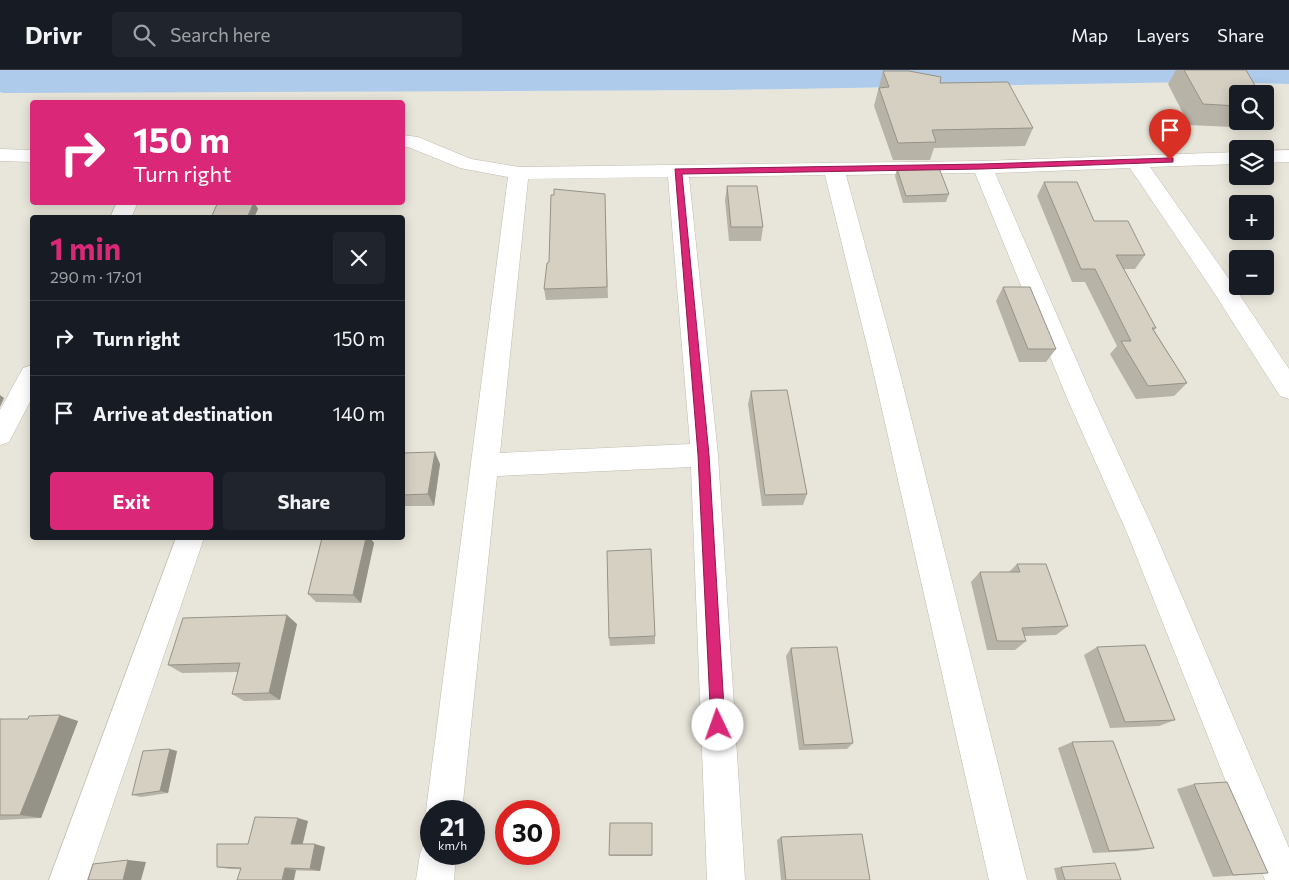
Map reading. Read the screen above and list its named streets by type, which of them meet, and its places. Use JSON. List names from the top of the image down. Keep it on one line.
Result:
{"page":{"header":"Drivr","search":"Search here","nav":["Map","Layers","Share"],"map_buttons":["+","−"],"turn":["150 m","Turn right"],"heading":["1 min","290 m · 17:01"],"list":[{"name":"Turn right","value":"150 m"},{"name":"Arrive at destination","value":"140 m"}],"buttons":["Exit","Share"],"speed":"21 km/h","limit":"30"}}
